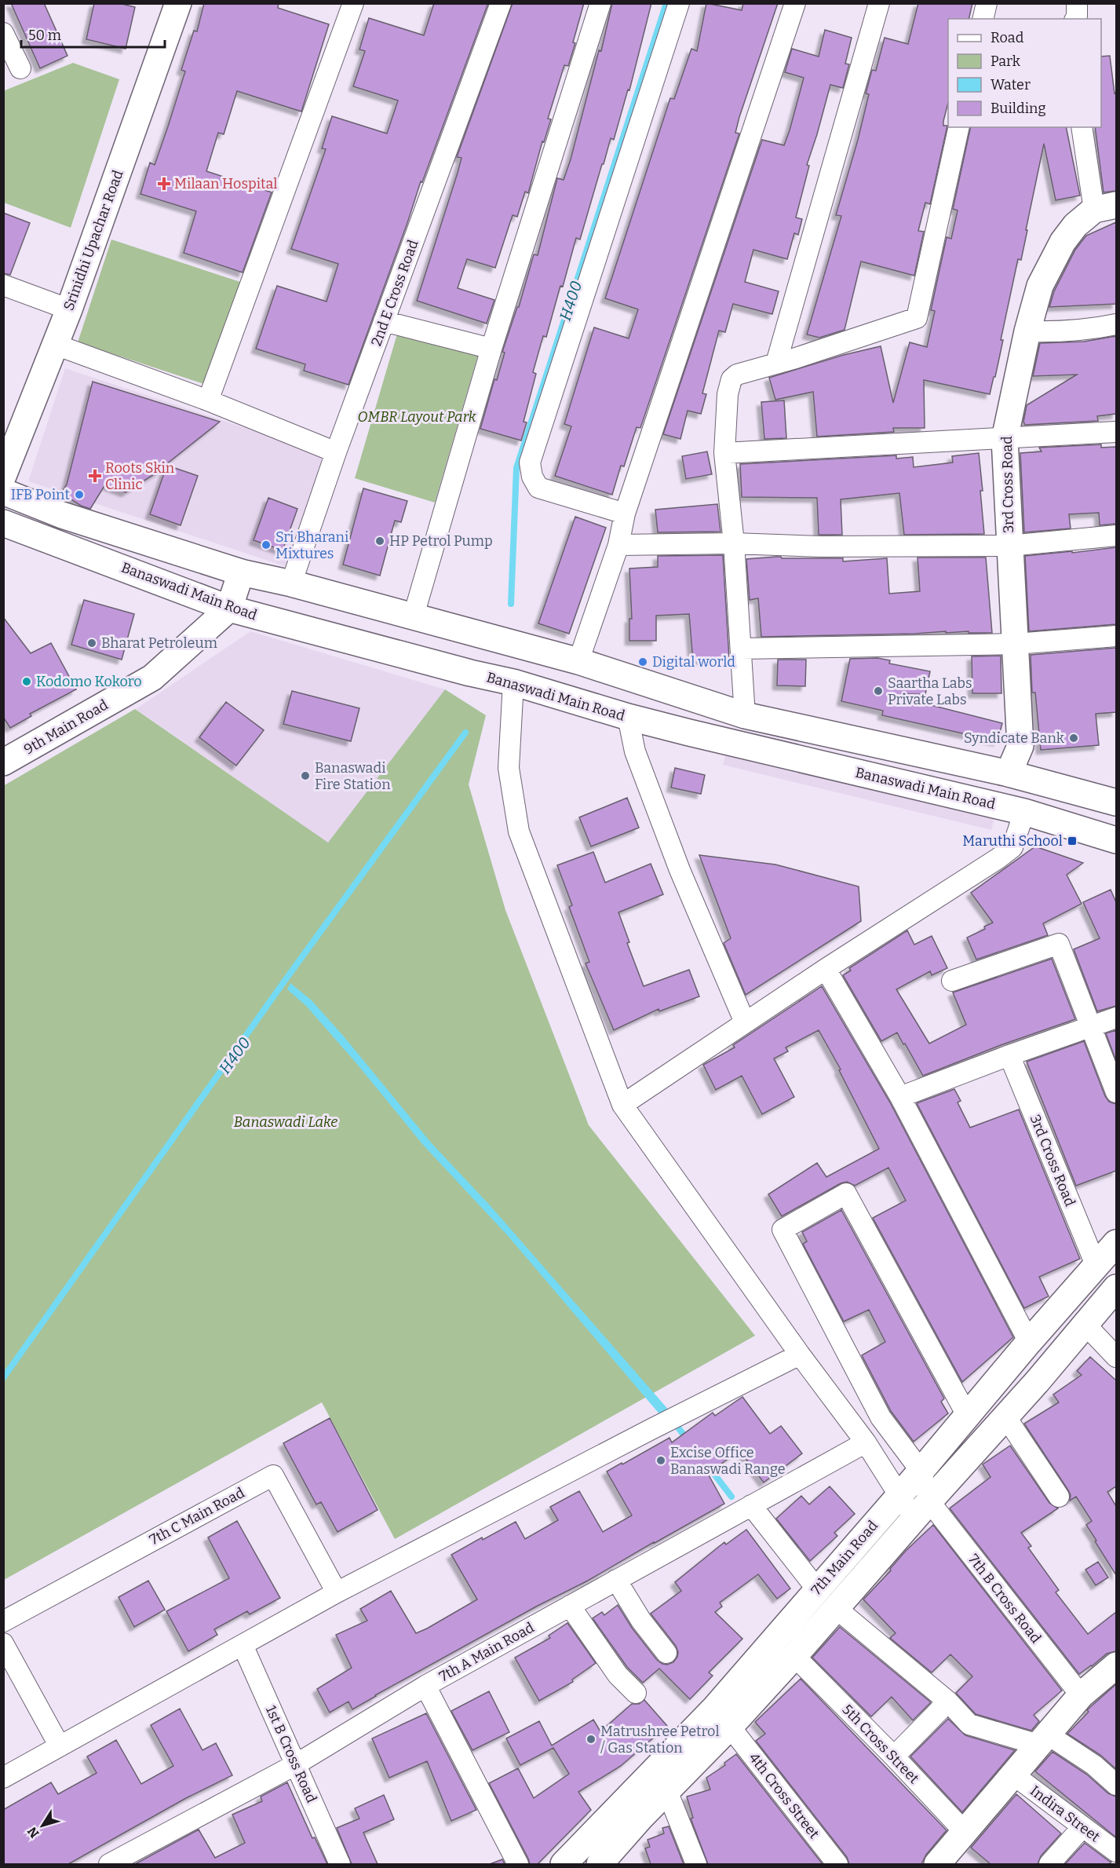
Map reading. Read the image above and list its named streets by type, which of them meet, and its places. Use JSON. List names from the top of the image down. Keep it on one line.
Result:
{"streets":{"main road":["Srinidhi Upachar Road","3rd Cross Road","Banaswadi Main Road","9th Main Road","7th Main Road"],"street":["2nd E Cross Road","7th C Main Road","7th B Cross Road","7th A Main Road","5th Cross Street","1st B Cross Road","4th Cross Street","Indira Street"]},"crossings":[["3rd Cross Road","7th Main Road"],["Banaswadi Main Road","9th Main Road"],["7th Main Road","7th B Cross Road"],["7th Main Road","5th Cross Street"],["7th Main Road","4th Cross Street"],["7th A Main Road","1st B Cross Road"]],"water":["H400"],"parks":["OMBR Layout Park","Banaswadi Lake"],"places":{"health":["Milaan Hospital","Roots Skin Clinic"],"other":["IFB Point","HP Petrol Pump","Sri Bharani Mixtures","Bharat Petroleum","Digital world","Kodomo Kokoro","Saartha Labs Private Labs","Syndicate Bank","Banaswadi Fire Station","Excise Office Banaswadi Range","Matrushree Petrol / Gas Station"],"transit":["Maruthi School"]},"legend":["Road","Park","Water","Building"],"scale_bar":"50 m","north":"bottom left"}
